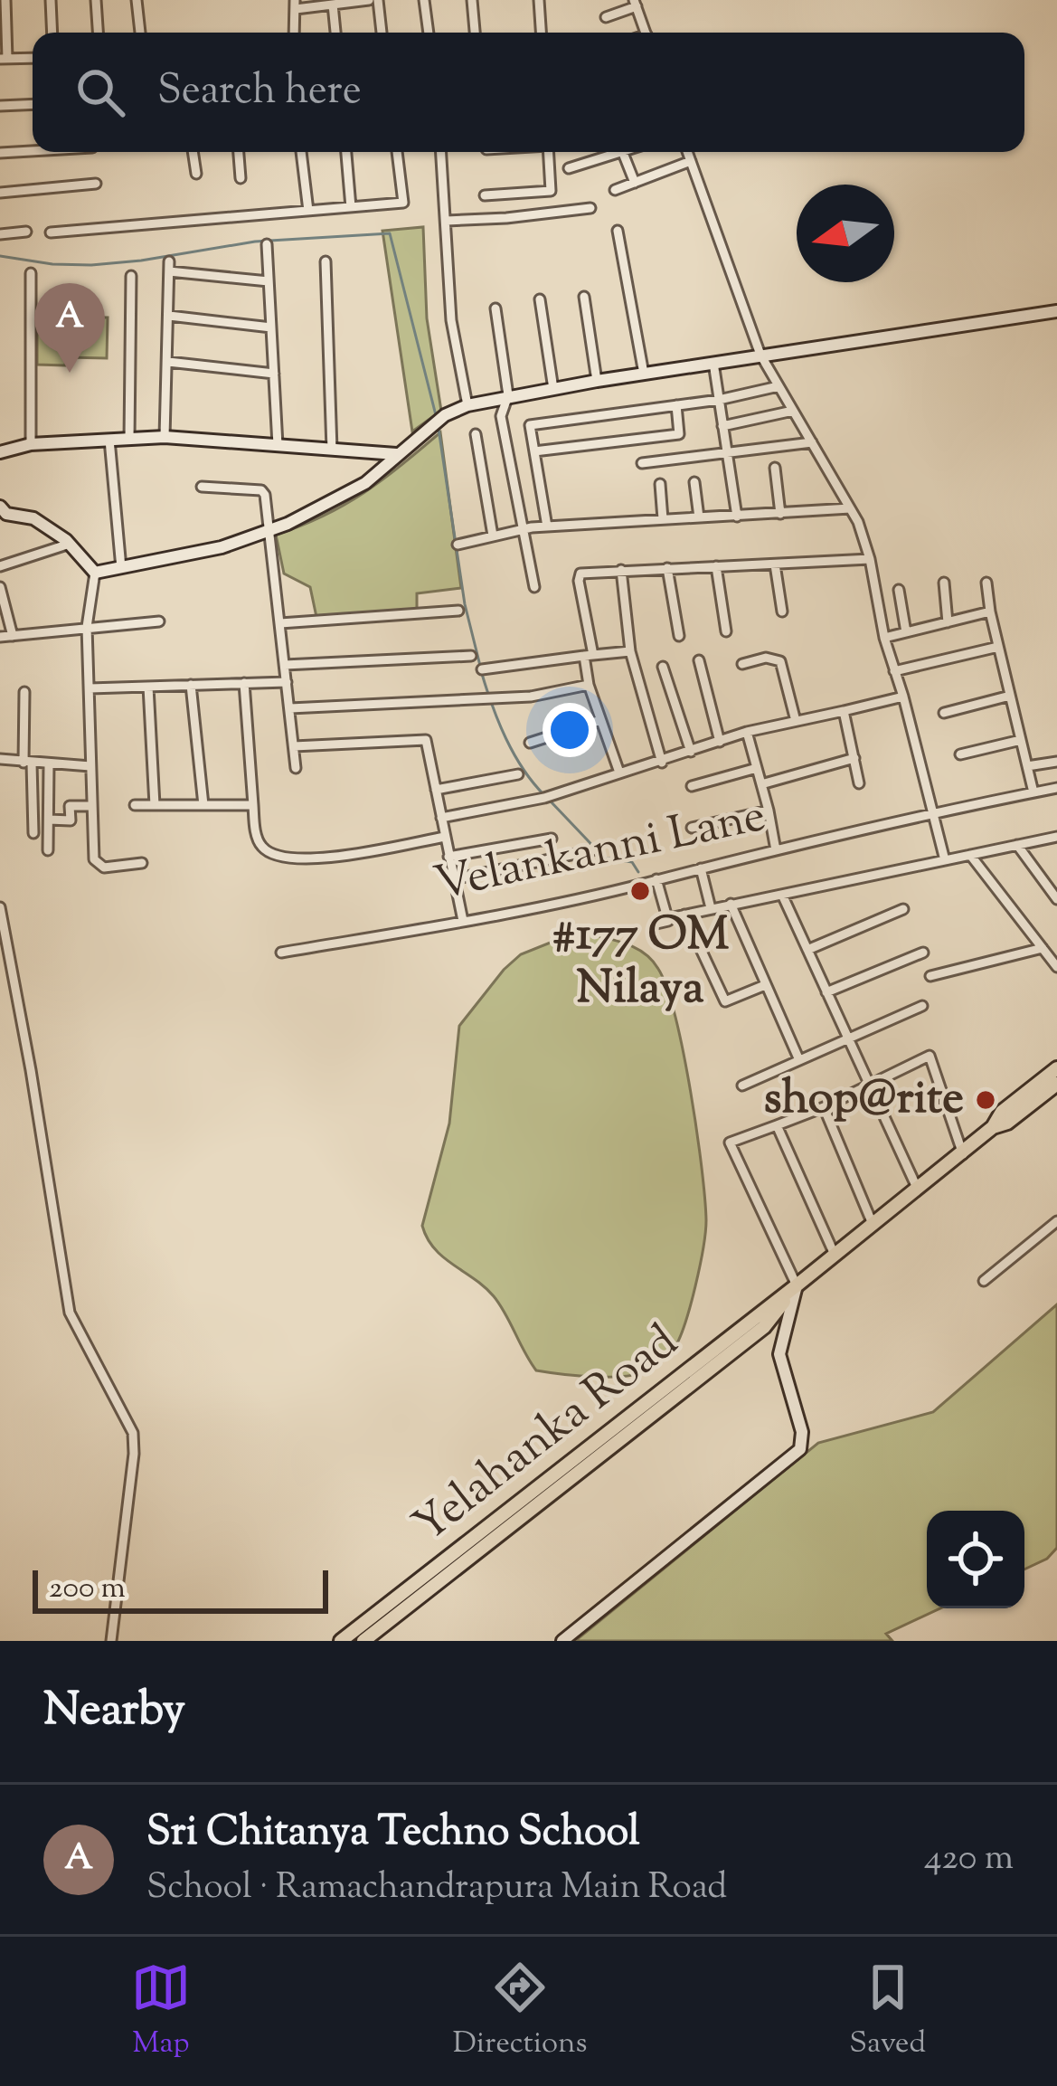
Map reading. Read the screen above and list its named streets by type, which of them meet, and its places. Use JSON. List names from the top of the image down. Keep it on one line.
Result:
{"streets":{"main road":["Yelahanka Road"],"street":["Velankanni Lane"]},"places":["#177 OM Nilaya","shop@rite"],"scale_bar":"200 m","north":"left","page":{"search":"Search here","pins":"A","scale":"200 m","heading":"Nearby","list":[{"mark":"A","name":"Sri Chitanya Techno School","note":"School · Ramachandrapura Main Road","value":"420 m"}],"nav":["Map","Directions","Saved"]}}
